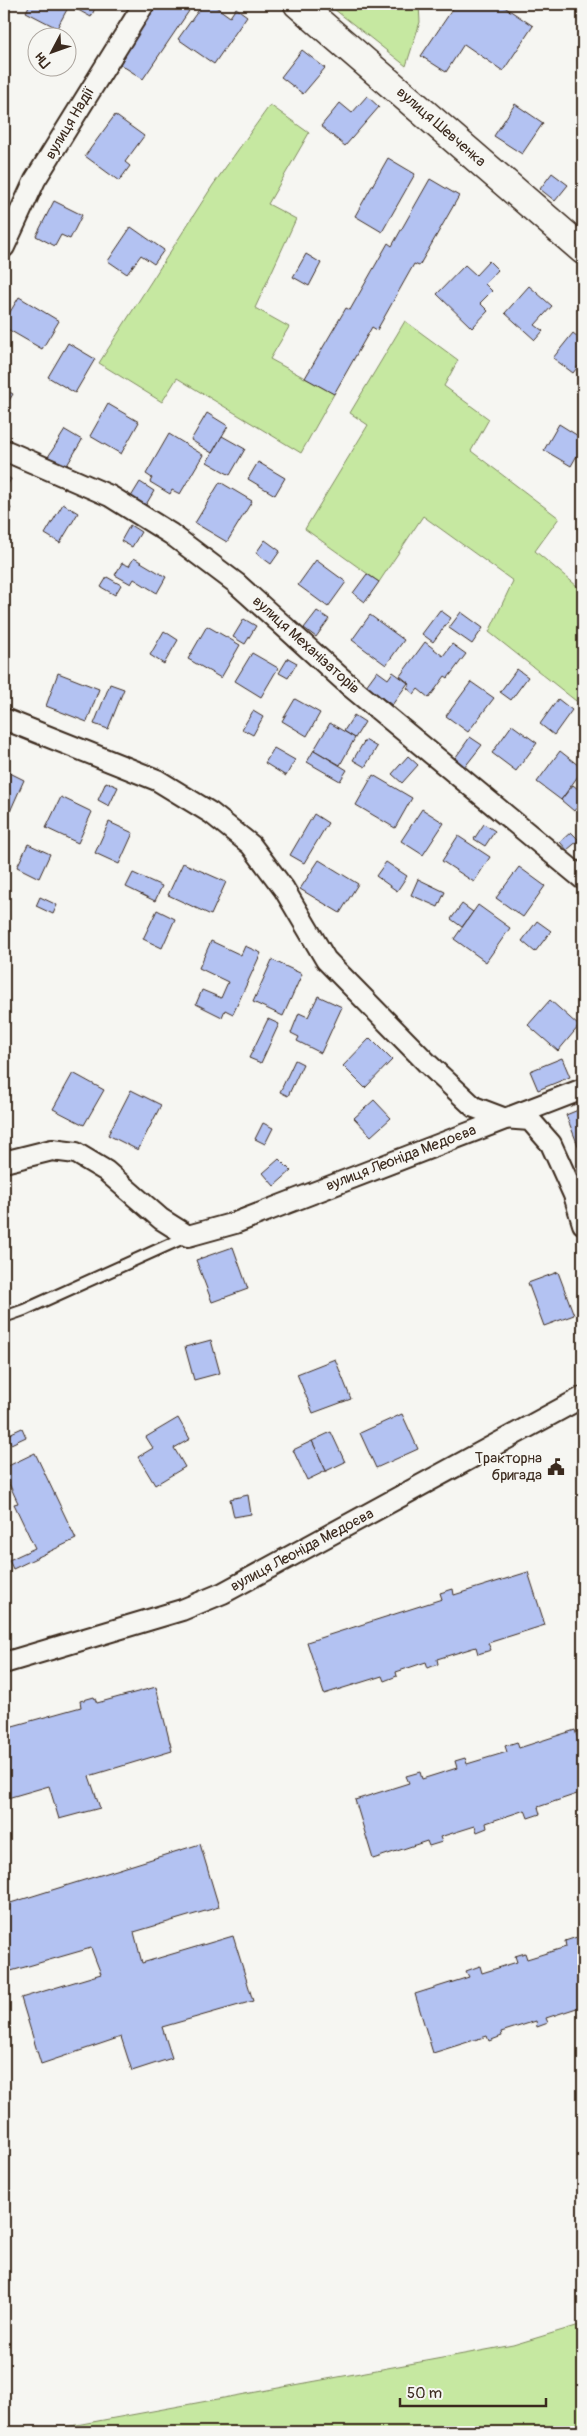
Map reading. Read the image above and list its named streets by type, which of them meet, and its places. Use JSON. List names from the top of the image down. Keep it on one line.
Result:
{"streets":{"main road":["вулиця Шевченка"],"street":["вулиця Надії","вулиця Механізаторів","вулиця Леоніда Медоєва"]},"places":{"public building":["Тракторна бригада"]},"scale_bar":"50 m","north":"bottom left"}
